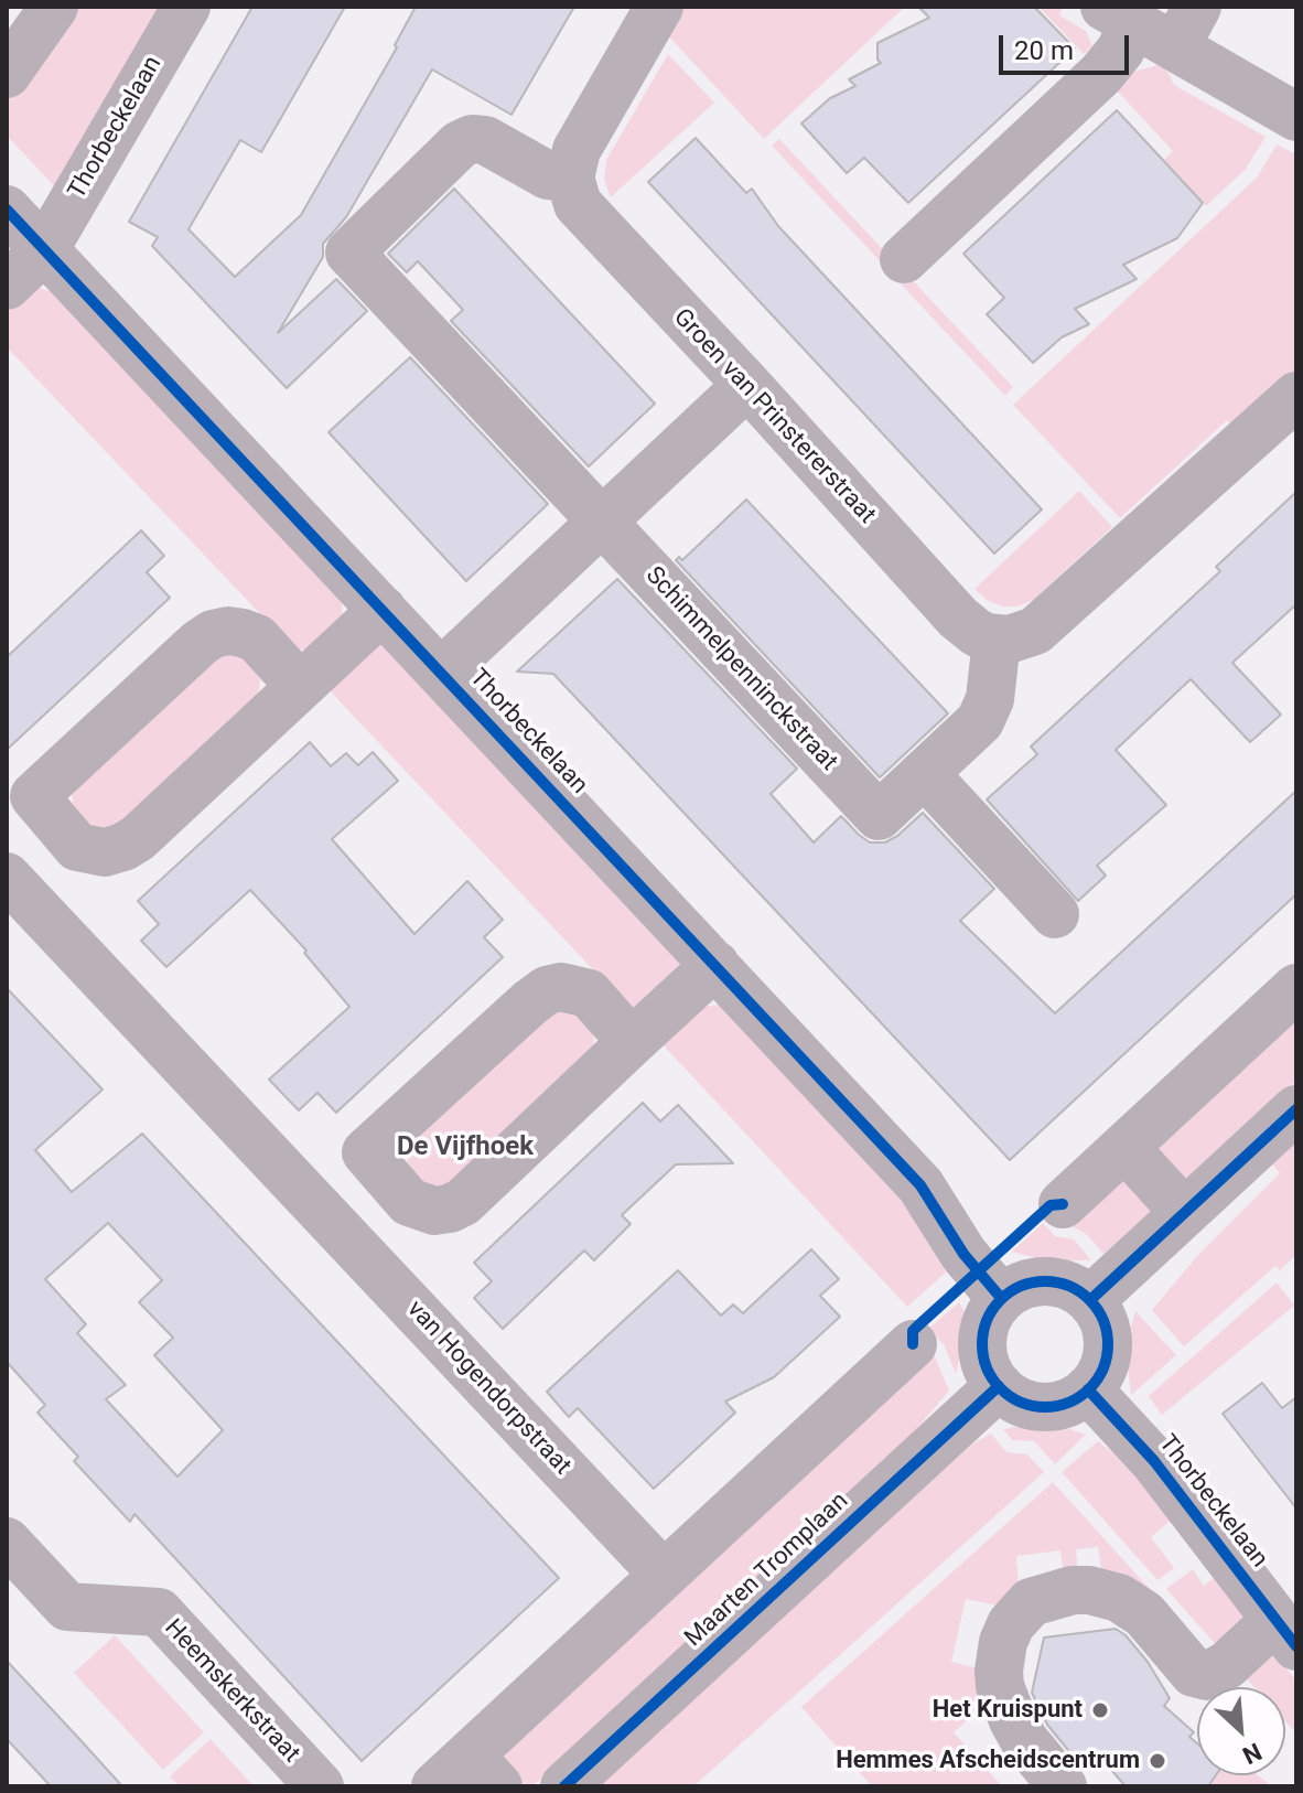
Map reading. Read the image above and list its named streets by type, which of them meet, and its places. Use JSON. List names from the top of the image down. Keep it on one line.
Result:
{"streets":{"street":["Thorbeckelaan","Groen van Prinstererstraat","Schimmelpenninckstraat","van Hogendorpstraat","Maarten Tromplaan","Heemskerkstraat"]},"crossings":[["Thorbeckelaan","Maarten Tromplaan"],["Groen van Prinstererstraat","Schimmelpenninckstraat"]],"districts":["De Vijfhoek"],"places":["Het Kruispunt","Hemmes Afscheidscentrum"],"scale_bar":"20 m","north":"bottom right"}
